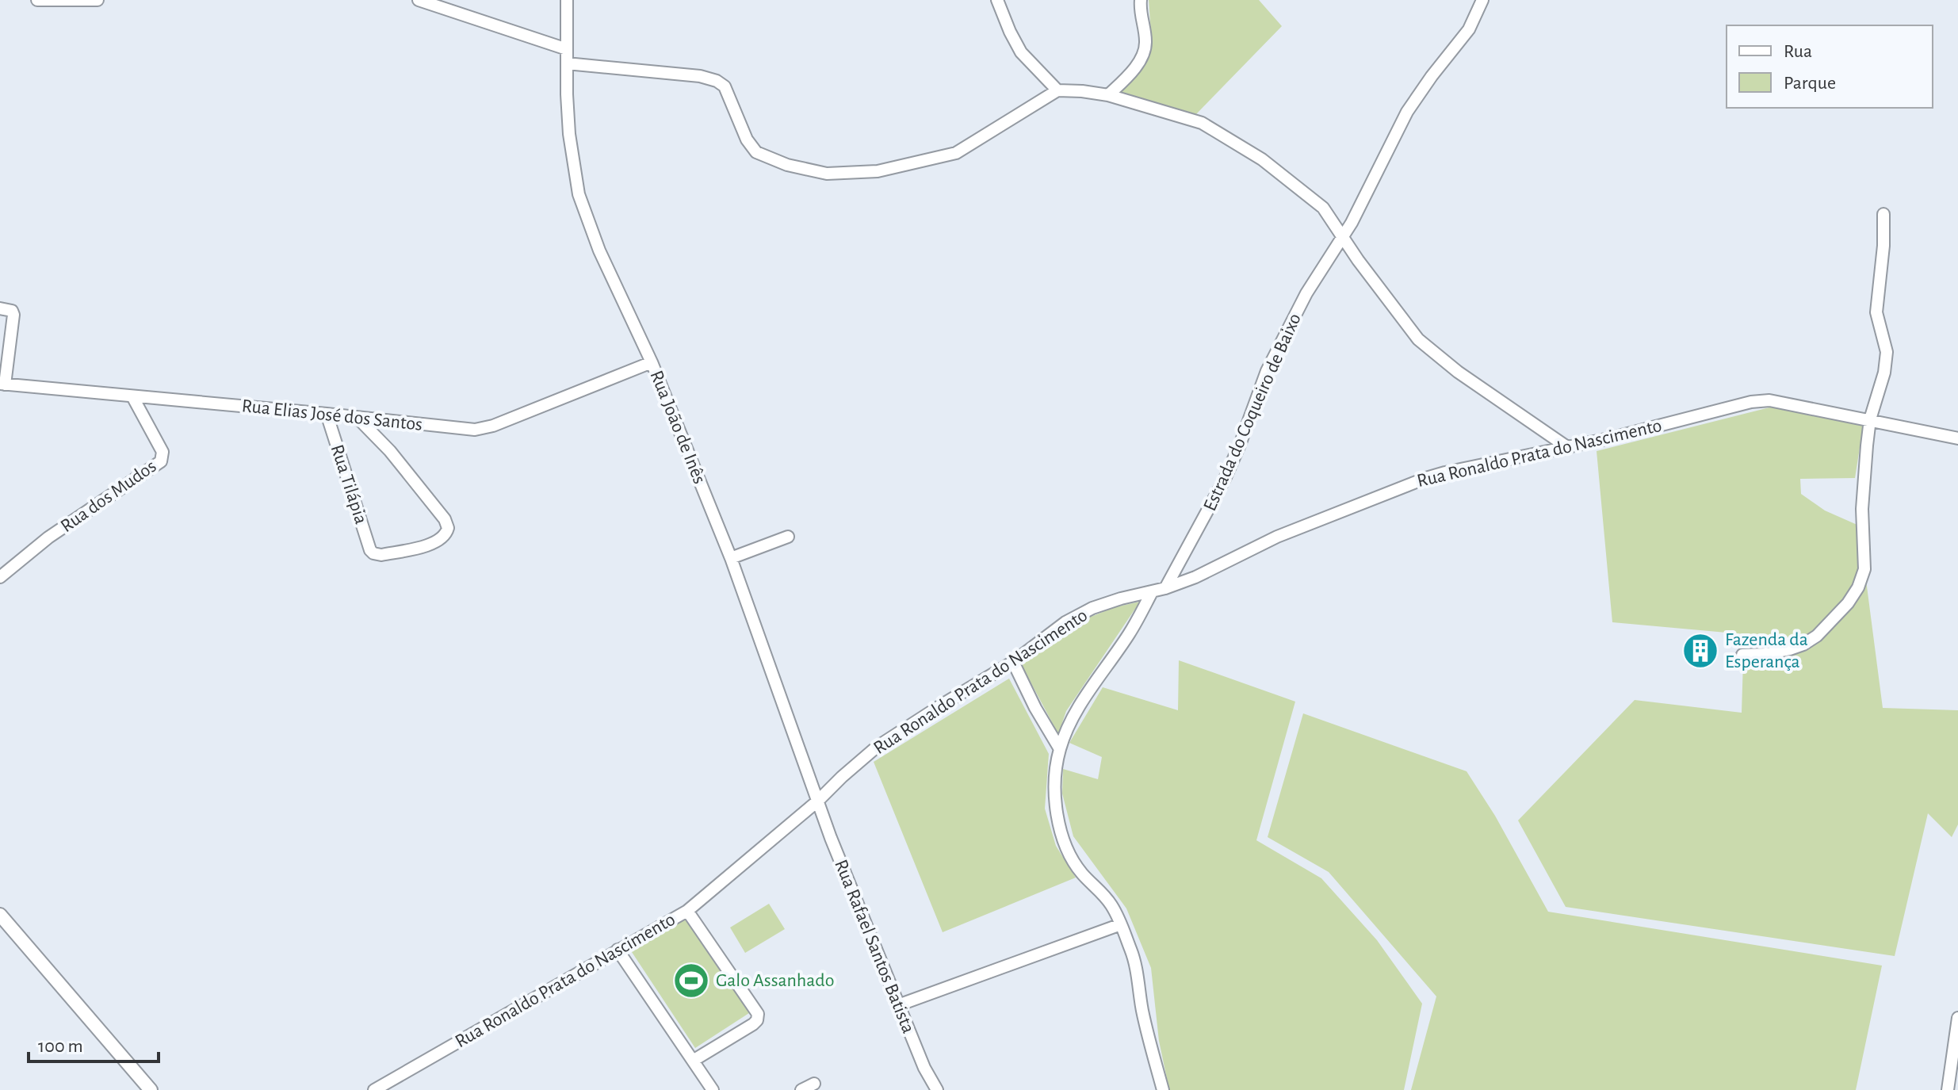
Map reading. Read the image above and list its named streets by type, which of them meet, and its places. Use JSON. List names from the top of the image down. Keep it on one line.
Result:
{"streets":{"street":["Estrada do Coqueiro de Baixo","Rua Elias José dos Santos","Rua João de Inês","Rua Ronaldo Prata do Nascimento","Rua Tilápia","Rua dos Mudos","Rua Rafael Santos Batista"]},"crossings":[["Estrada do Coqueiro de Baixo","Rua Ronaldo Prata do Nascimento"],["Rua Elias José dos Santos","Rua João de Inês"],["Rua Elias José dos Santos","Rua Tilápia"],["Rua Elias José dos Santos","Rua dos Mudos"],["Rua João de Inês","Rua Ronaldo Prata do Nascimento"],["Rua João de Inês","Rua Rafael Santos Batista"],["Rua Ronaldo Prata do Nascimento","Rua Rafael Santos Batista"]],"places":{"building":["Fazenda da Esperança"],"sports":["Galo Assanhado"]},"legend":["Rua","Parque"],"scale_bar":"100 m"}
